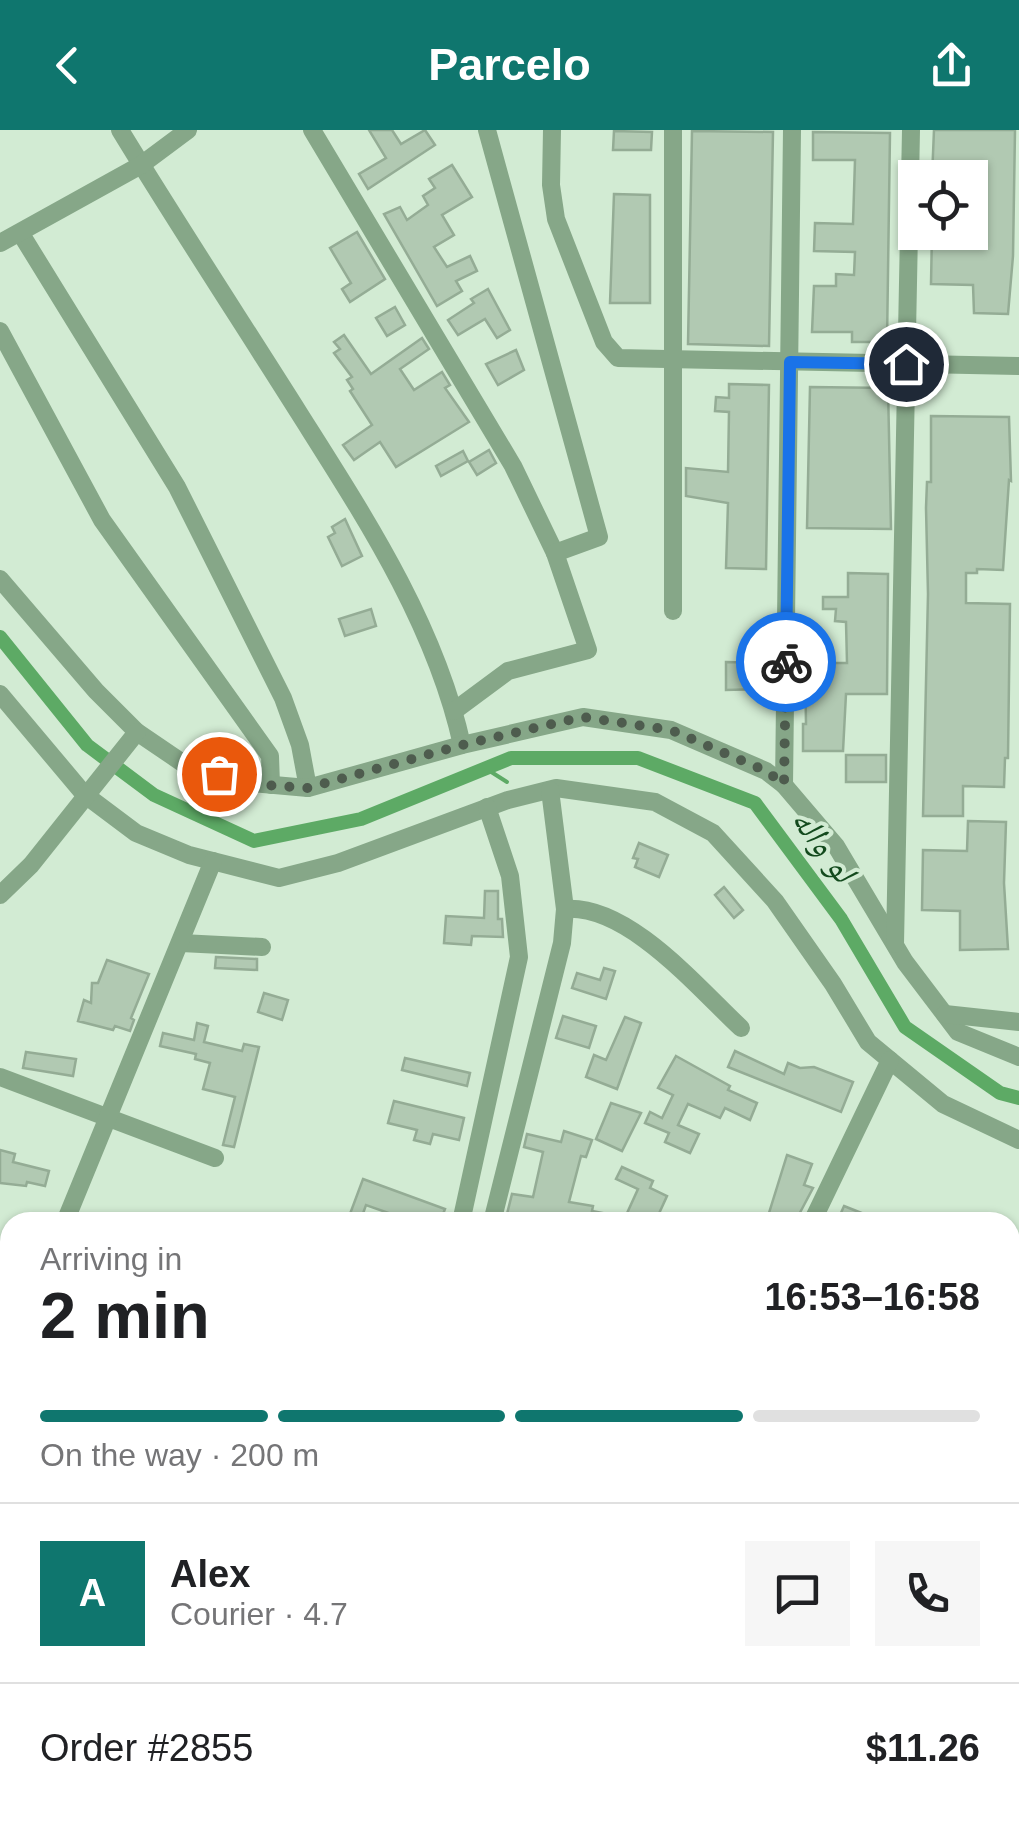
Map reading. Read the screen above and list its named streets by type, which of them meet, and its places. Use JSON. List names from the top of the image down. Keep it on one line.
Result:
{"water":["لو واله"],"page":{"header":"Parcelo","heading":["2 min","Arriving in","16:53–16:58"],"panel":["Alex","Courier · 4.7","Order #2855","$11.26"],"bar":"On the way · 200 m","round":"A"}}
